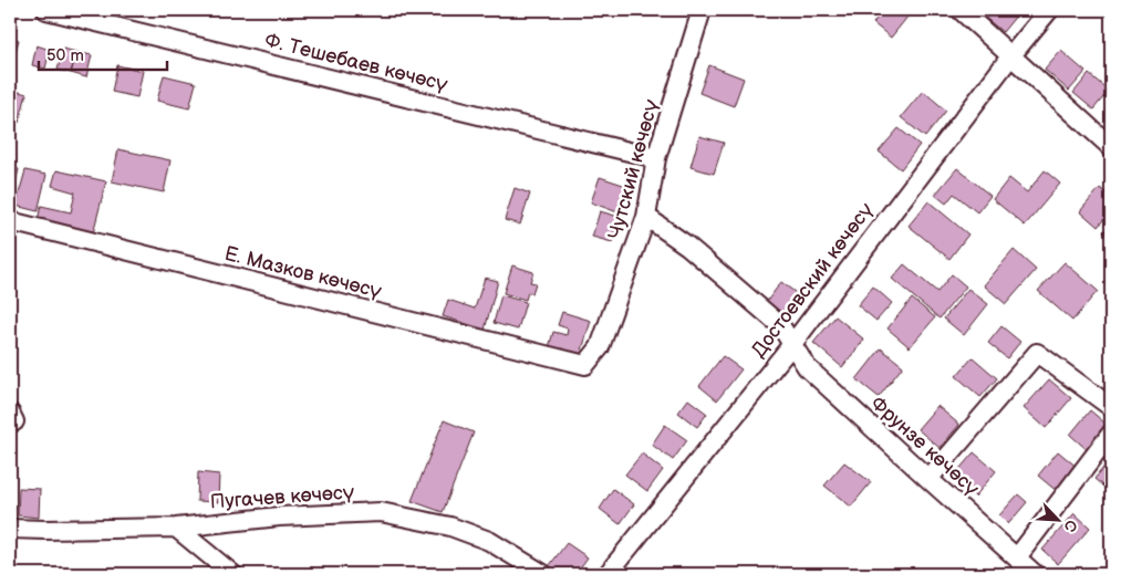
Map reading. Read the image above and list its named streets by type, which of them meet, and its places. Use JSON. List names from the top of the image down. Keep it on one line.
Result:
{"streets":{"street":["Ф. Тешебаев көчөсү","Чутский көчөсү","Е. Мазков көчөсү","Достоевский көчөсү","Фрунзе көчөсү","Пугачев көчөсү"]},"crossings":[["Ф. Тешебаев көчөсү","Чутский көчөсү"],["Чутский көчөсү","Е. Мазков көчөсү"],["Чутский көчөсү","Фрунзе көчөсү"],["Достоевский көчөсү","Фрунзе көчөсү"]],"scale_bar":"50 m","north":"bottom right"}
